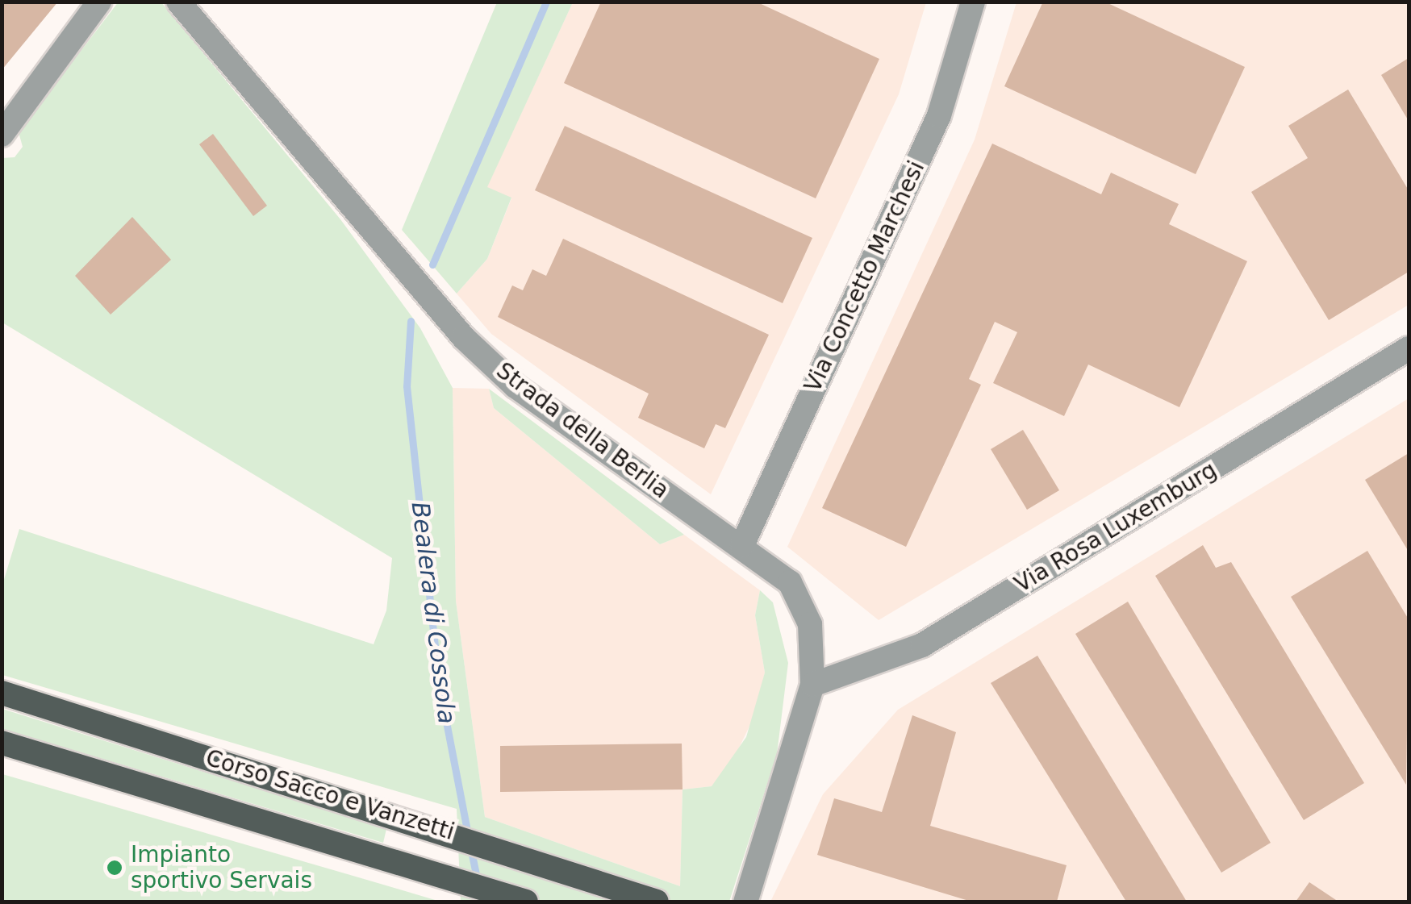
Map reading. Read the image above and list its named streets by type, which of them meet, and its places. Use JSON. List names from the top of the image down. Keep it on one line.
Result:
{"streets":{"main road":["Corso Sacco e Vanzetti"],"street":["Via Concetto Marchesi","Strada della Berlia","Via Rosa Luxemburg"]},"crossings":[["Via Concetto Marchesi","Strada della Berlia"],["Strada della Berlia","Via Rosa Luxemburg"]],"water":["Bealera di Cossola"],"places":["Impianto sportivo Servais"]}
